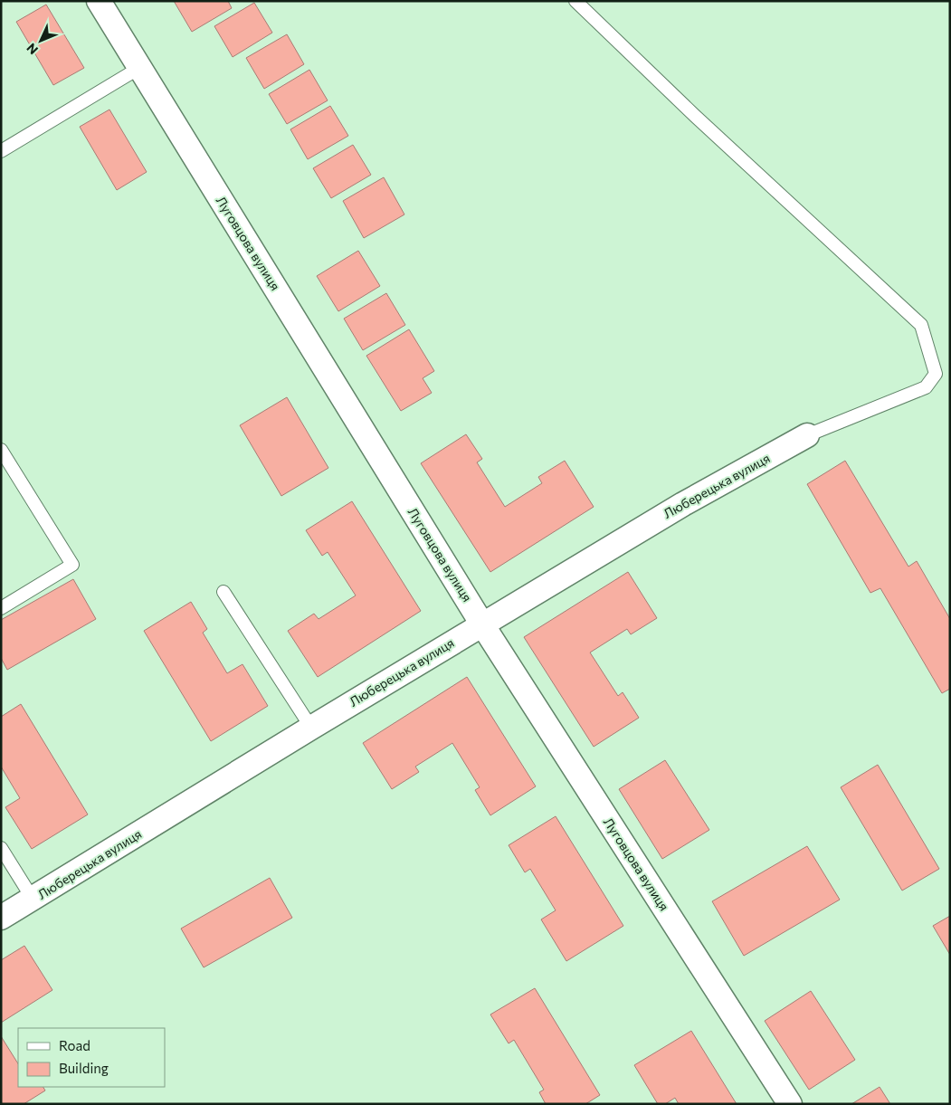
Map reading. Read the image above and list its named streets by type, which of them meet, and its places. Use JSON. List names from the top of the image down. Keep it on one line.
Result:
{"streets":{"street":["Луговцова вулиця","Люберецька вулиця"]},"crossings":[["Луговцова вулиця","Люберецька вулиця"]],"legend":["Road","Building"],"north":"bottom left"}
